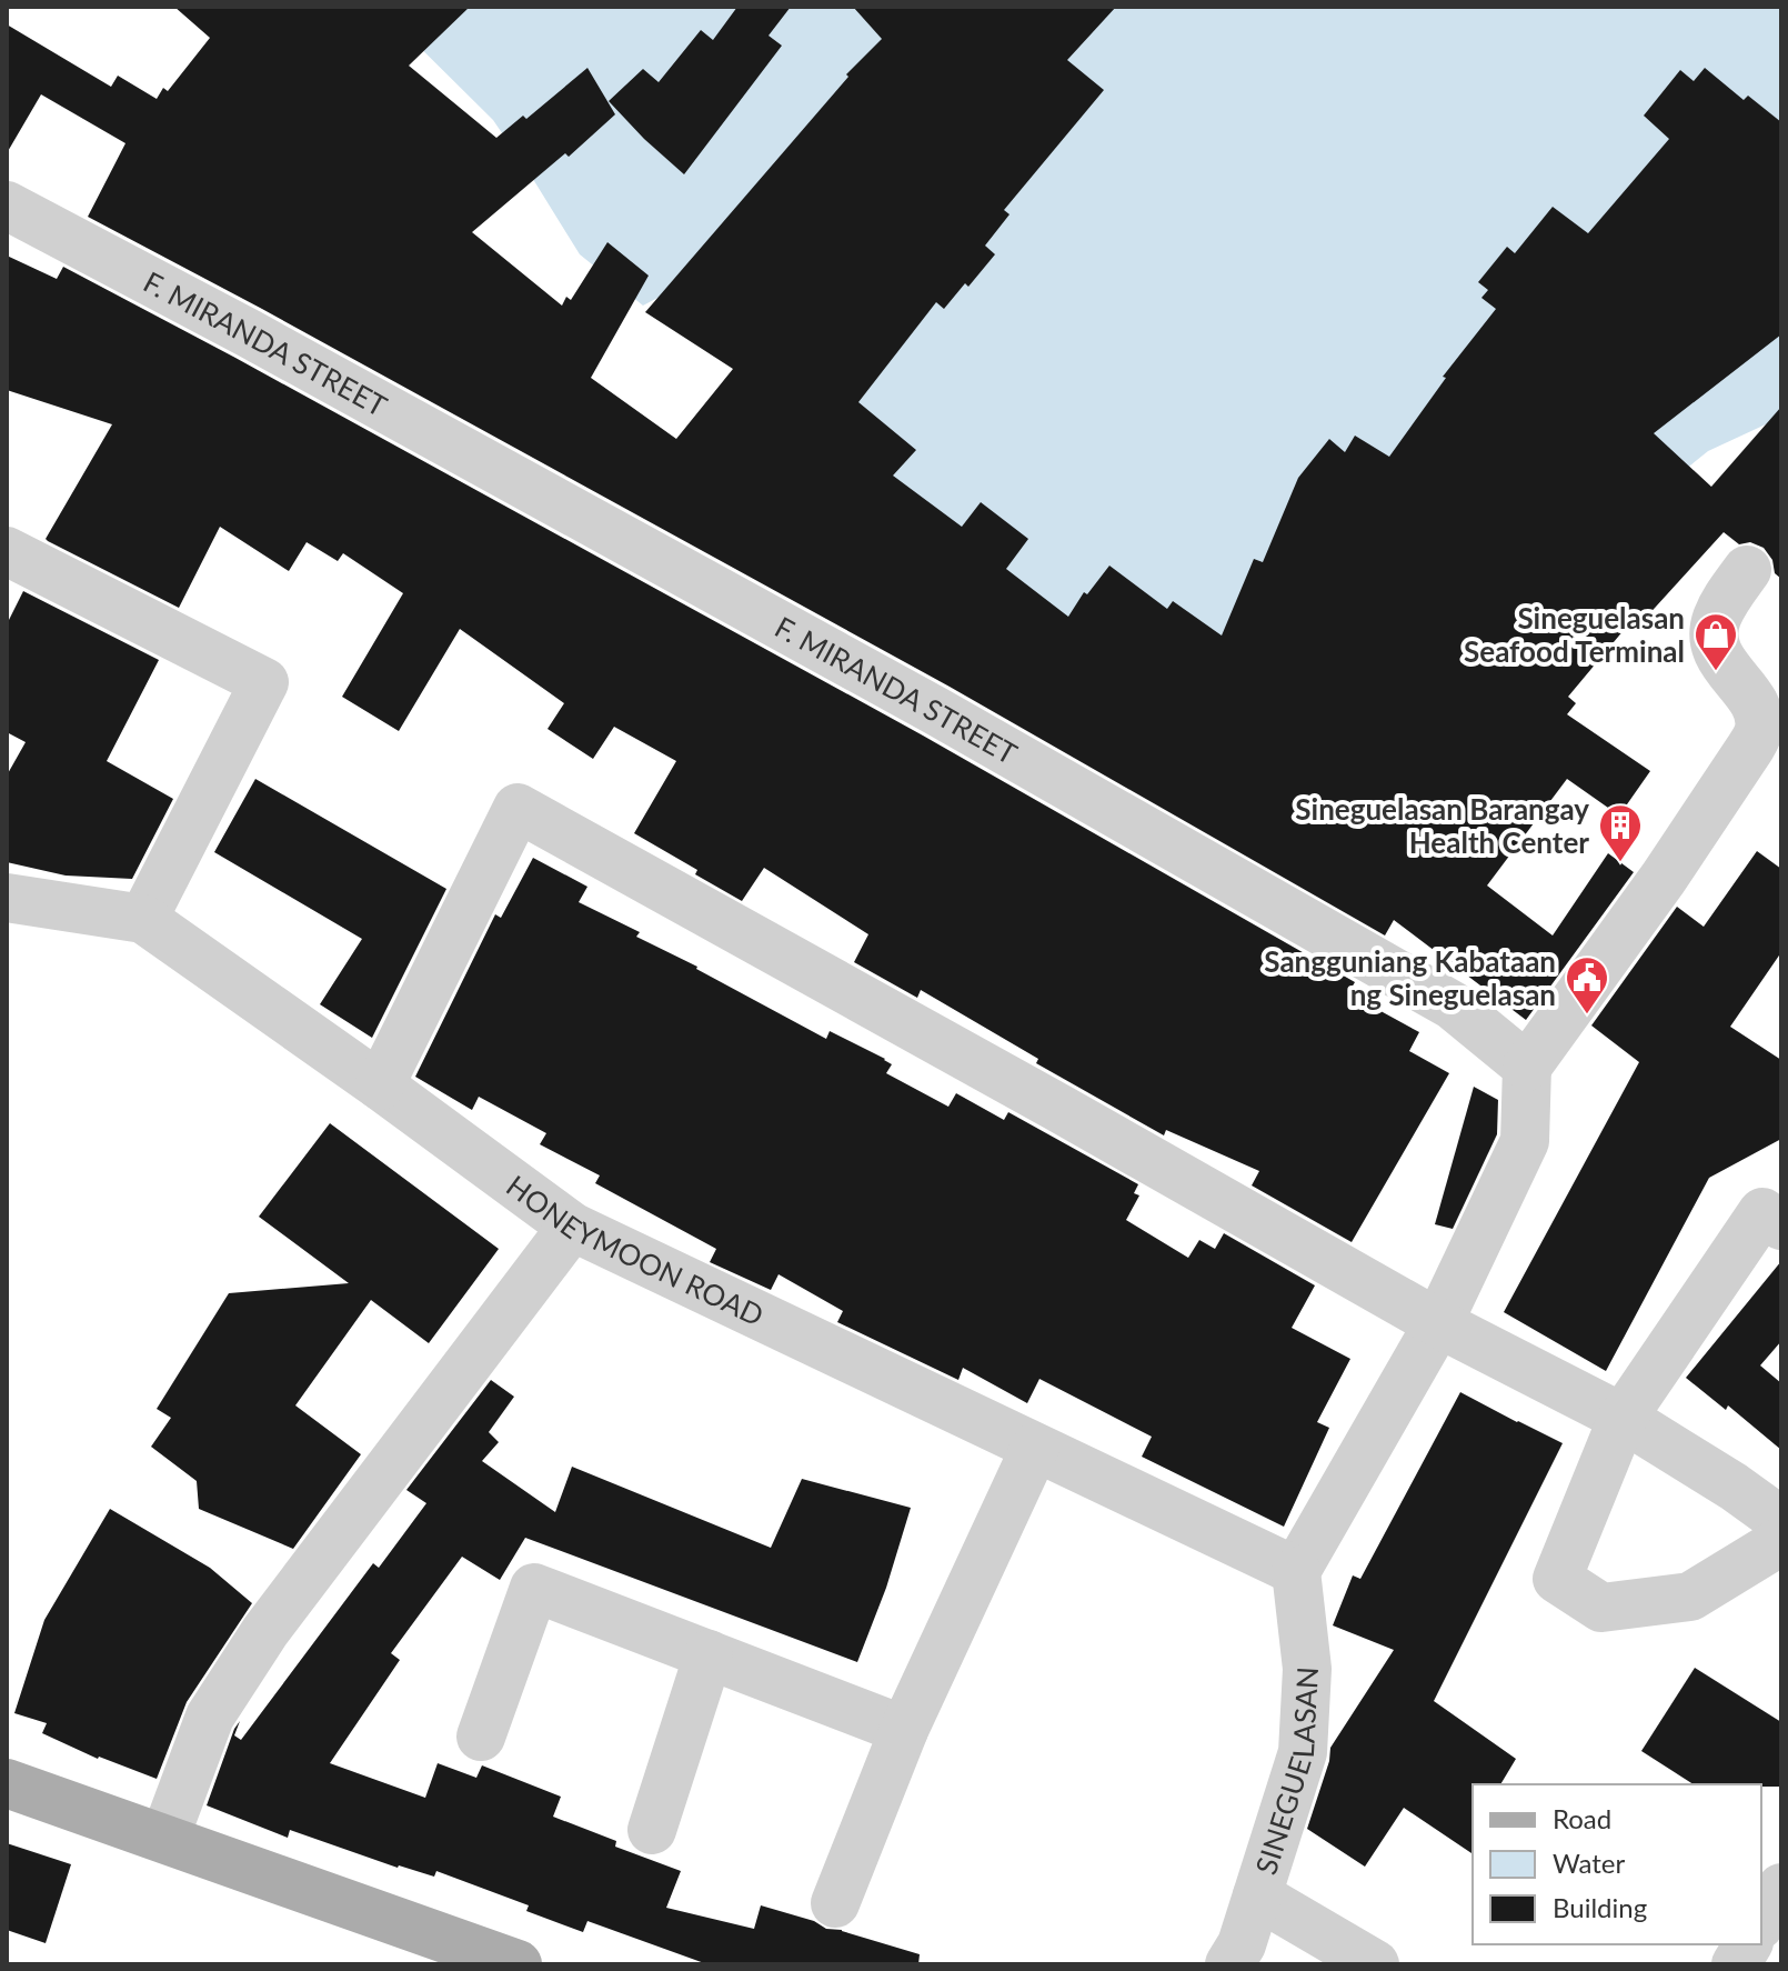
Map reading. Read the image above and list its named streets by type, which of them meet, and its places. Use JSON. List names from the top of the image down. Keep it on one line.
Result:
{"streets":{"street":["F. MIRANDA STREET","HONEYMOON ROAD","SINEGUELASAN"]},"crossings":[["HONEYMOON ROAD","SINEGUELASAN"]],"places":{"shop":["Sineguelasan Seafood Terminal"],"building":["Sineguelasan Barangay Health Center"],"public building":["Sangguniang Kabataan ng Sineguelasan"]},"legend":["Road","Water","Building"]}
